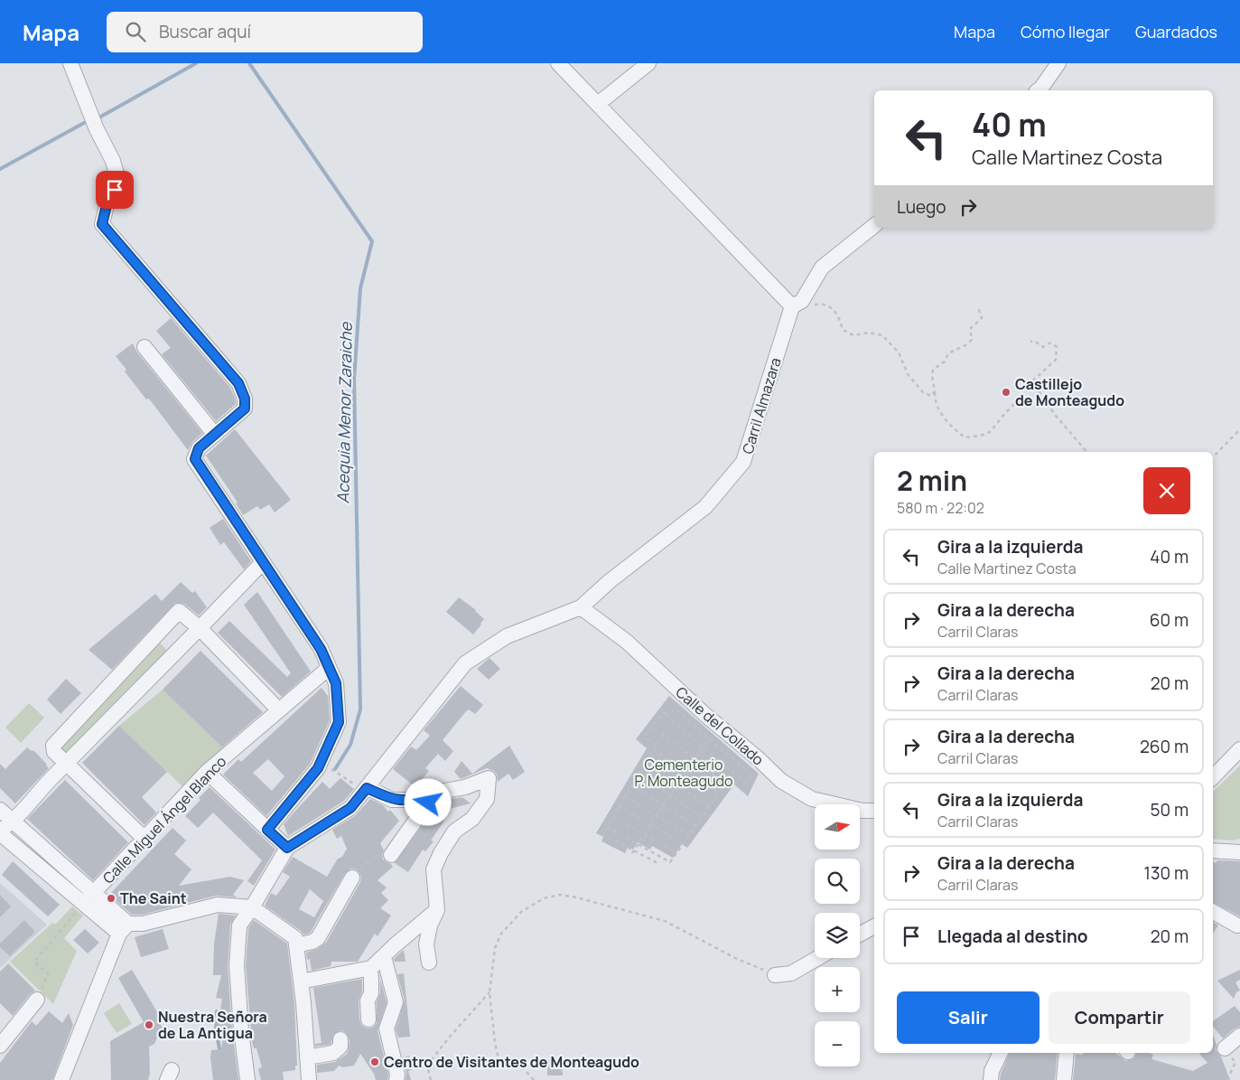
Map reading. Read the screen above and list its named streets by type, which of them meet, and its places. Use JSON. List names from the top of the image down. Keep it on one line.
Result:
{"streets":{"street":["Carril Almazara","Calle del Collado","Calle Miguel Ángel Blanco"]},"crossings":[["Carril Almazara","Calle del Collado"]],"water":["Acequia Menor Zaraiche"],"parks":["Cementerio P. Monteagudo"],"places":["Castillejo de Monteagudo","The Saint","Nuestra Señora de La Antigua","Centro de Visitantes de Monteagudo"],"north":"right","page":{"header":"Mapa","search":"Buscar aquí","nav":["Mapa","Cómo llegar","Guardados"],"turn":["40 m","Calle Martinez Costa"],"then":"Luego","heading":["2 min","580 m · 22:02"],"list":[{"name":"Gira a la izquierda","note":"Calle Martinez Costa","value":"40 m"},{"name":"Gira a la derecha","note":"Carril Claras","value":"60 m"},{"name":"Gira a la derecha","note":"Carril Claras","value":"20 m"},{"name":"Gira a la derecha","note":"Carril Claras","value":"260 m"},{"name":"Gira a la izquierda","note":"Carril Claras","value":"50 m"},{"name":"Gira a la derecha","note":"Carril Claras","value":"130 m"},{"name":"Llegada al destino","value":"20 m"}],"map_buttons":["+","−"],"buttons":["Salir","Compartir"]}}
